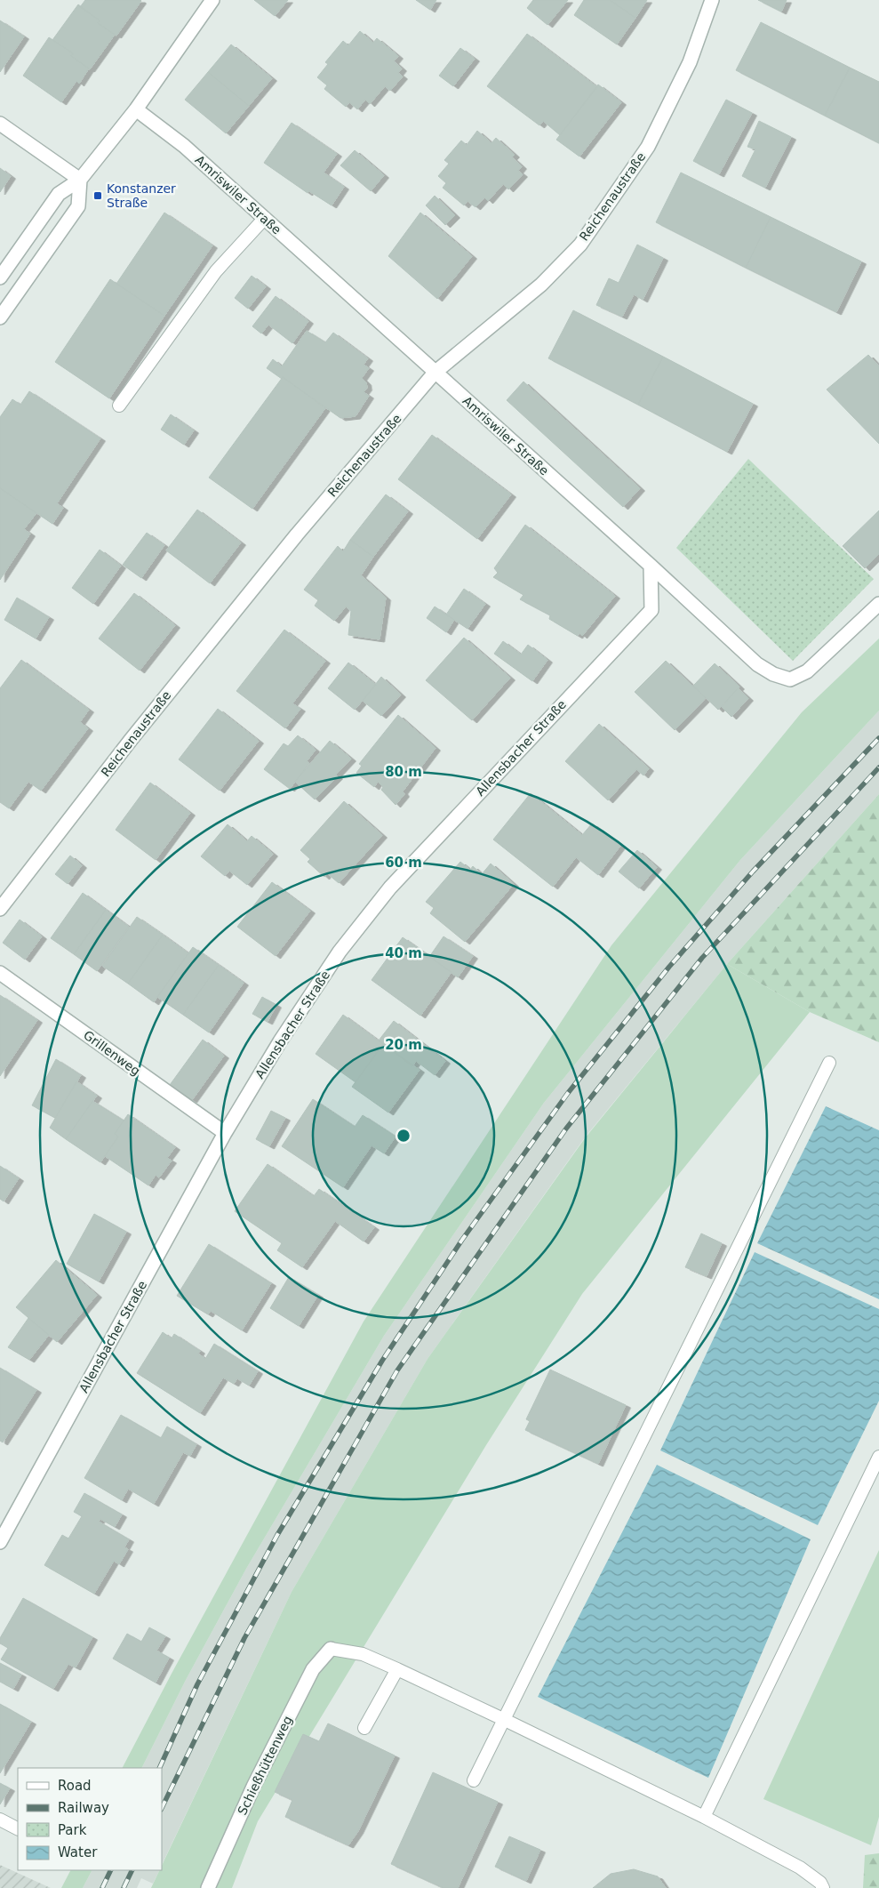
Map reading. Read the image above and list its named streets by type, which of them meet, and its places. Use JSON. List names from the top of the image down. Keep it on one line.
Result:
{"streets":{"street":["Amriswiler Straße","Reichenaustraße","Allensbacher Straße","Grillenweg","Schießhüttenweg"]},"crossings":[["Amriswiler Straße","Reichenaustraße"],["Amriswiler Straße","Allensbacher Straße"],["Allensbacher Straße","Grillenweg"]],"places":{"transit":["Konstanzer Straße"]},"legend":["Road","Railway","Park","Water"],"rings":["80 m","60 m","40 m","20 m"]}
